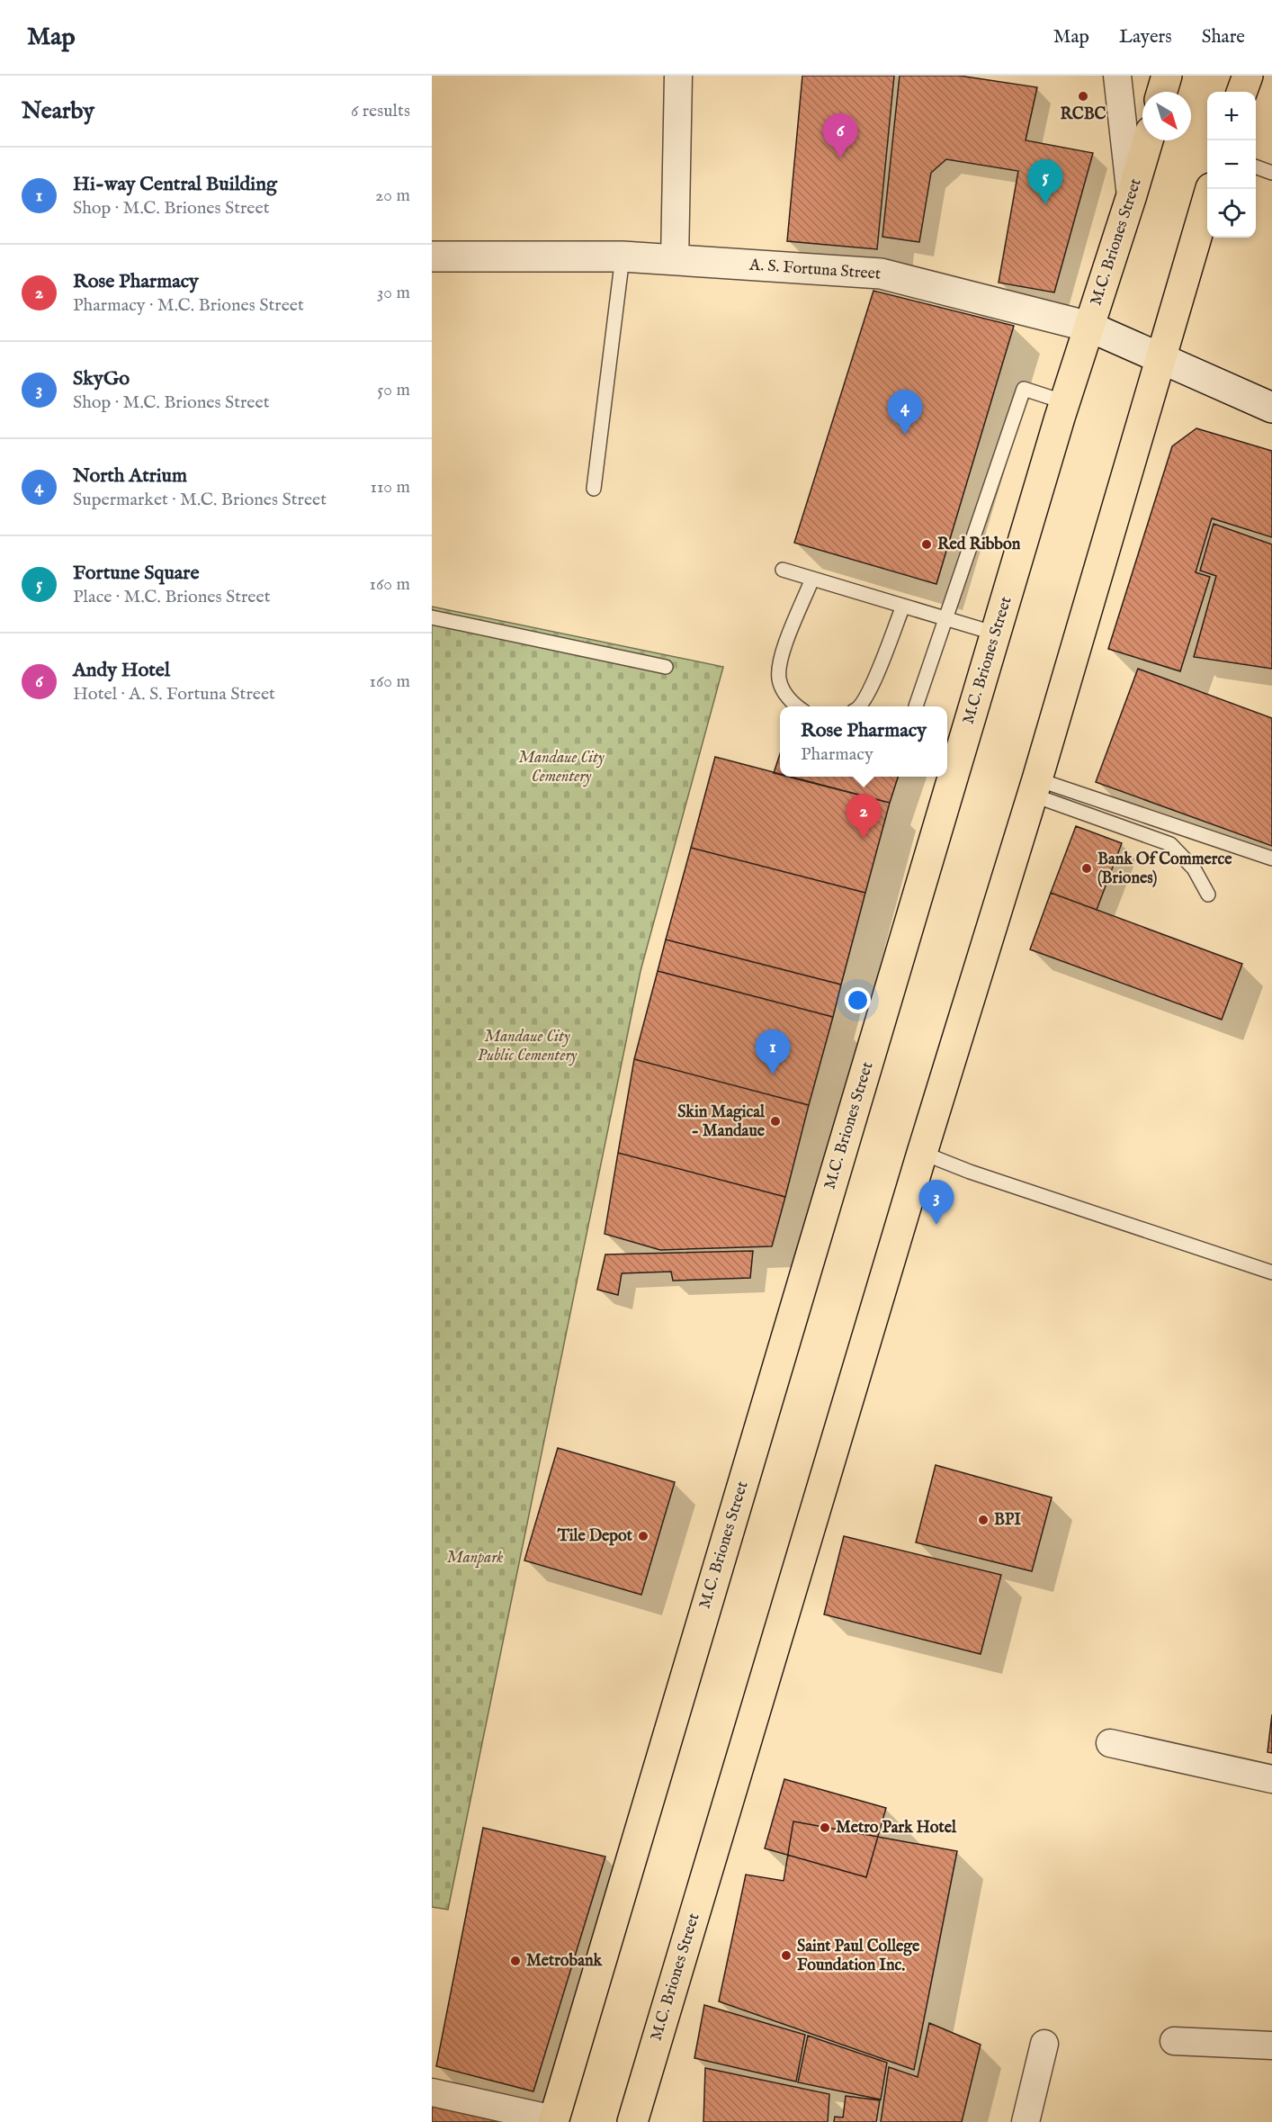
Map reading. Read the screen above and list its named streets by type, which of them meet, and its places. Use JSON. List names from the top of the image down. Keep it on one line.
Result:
{"streets":{"main road":["M.C. Briones Street"],"street":["A. S. Fortuna Street"]},"crossings":[["M.C. Briones Street","A. S. Fortuna Street"]],"parks":["Mandaue City Cementery","Mandaue City Public Cementery","Manpark"],"places":["RCBC","Red Ribbon","Bank Of Commerce (Briones)","Skin Magical - Mandaue","BPI","Tile Depot","Metro Park Hotel","Saint Paul College Foundation Inc.","Metrobank"],"north":"bottom right","page":{"header":"Map","nav":["Map","Layers","Share"],"heading":["Nearby","6 results"],"map_buttons":["+","−"],"pins":["6","5","4","2","1","3"],"list":[{"mark":"1","name":"Hi-way Central Building","note":"Shop · M.C. Briones Street","value":"20 m"},{"mark":"2","name":"Rose Pharmacy","note":"Pharmacy · M.C. Briones Street","value":"30 m"},{"mark":"3","name":"SkyGo","note":"Shop · M.C. Briones Street","value":"50 m"},{"mark":"4","name":"North Atrium","note":"Supermarket · M.C. Briones Street","value":"110 m"},{"mark":"5","name":"Fortune Square","note":"Place · M.C. Briones Street","value":"160 m"},{"mark":"6","name":"Andy Hotel","note":"Hotel · A. S. Fortuna Street","value":"160 m"}],"popup":["Rose Pharmacy","Pharmacy"]}}
